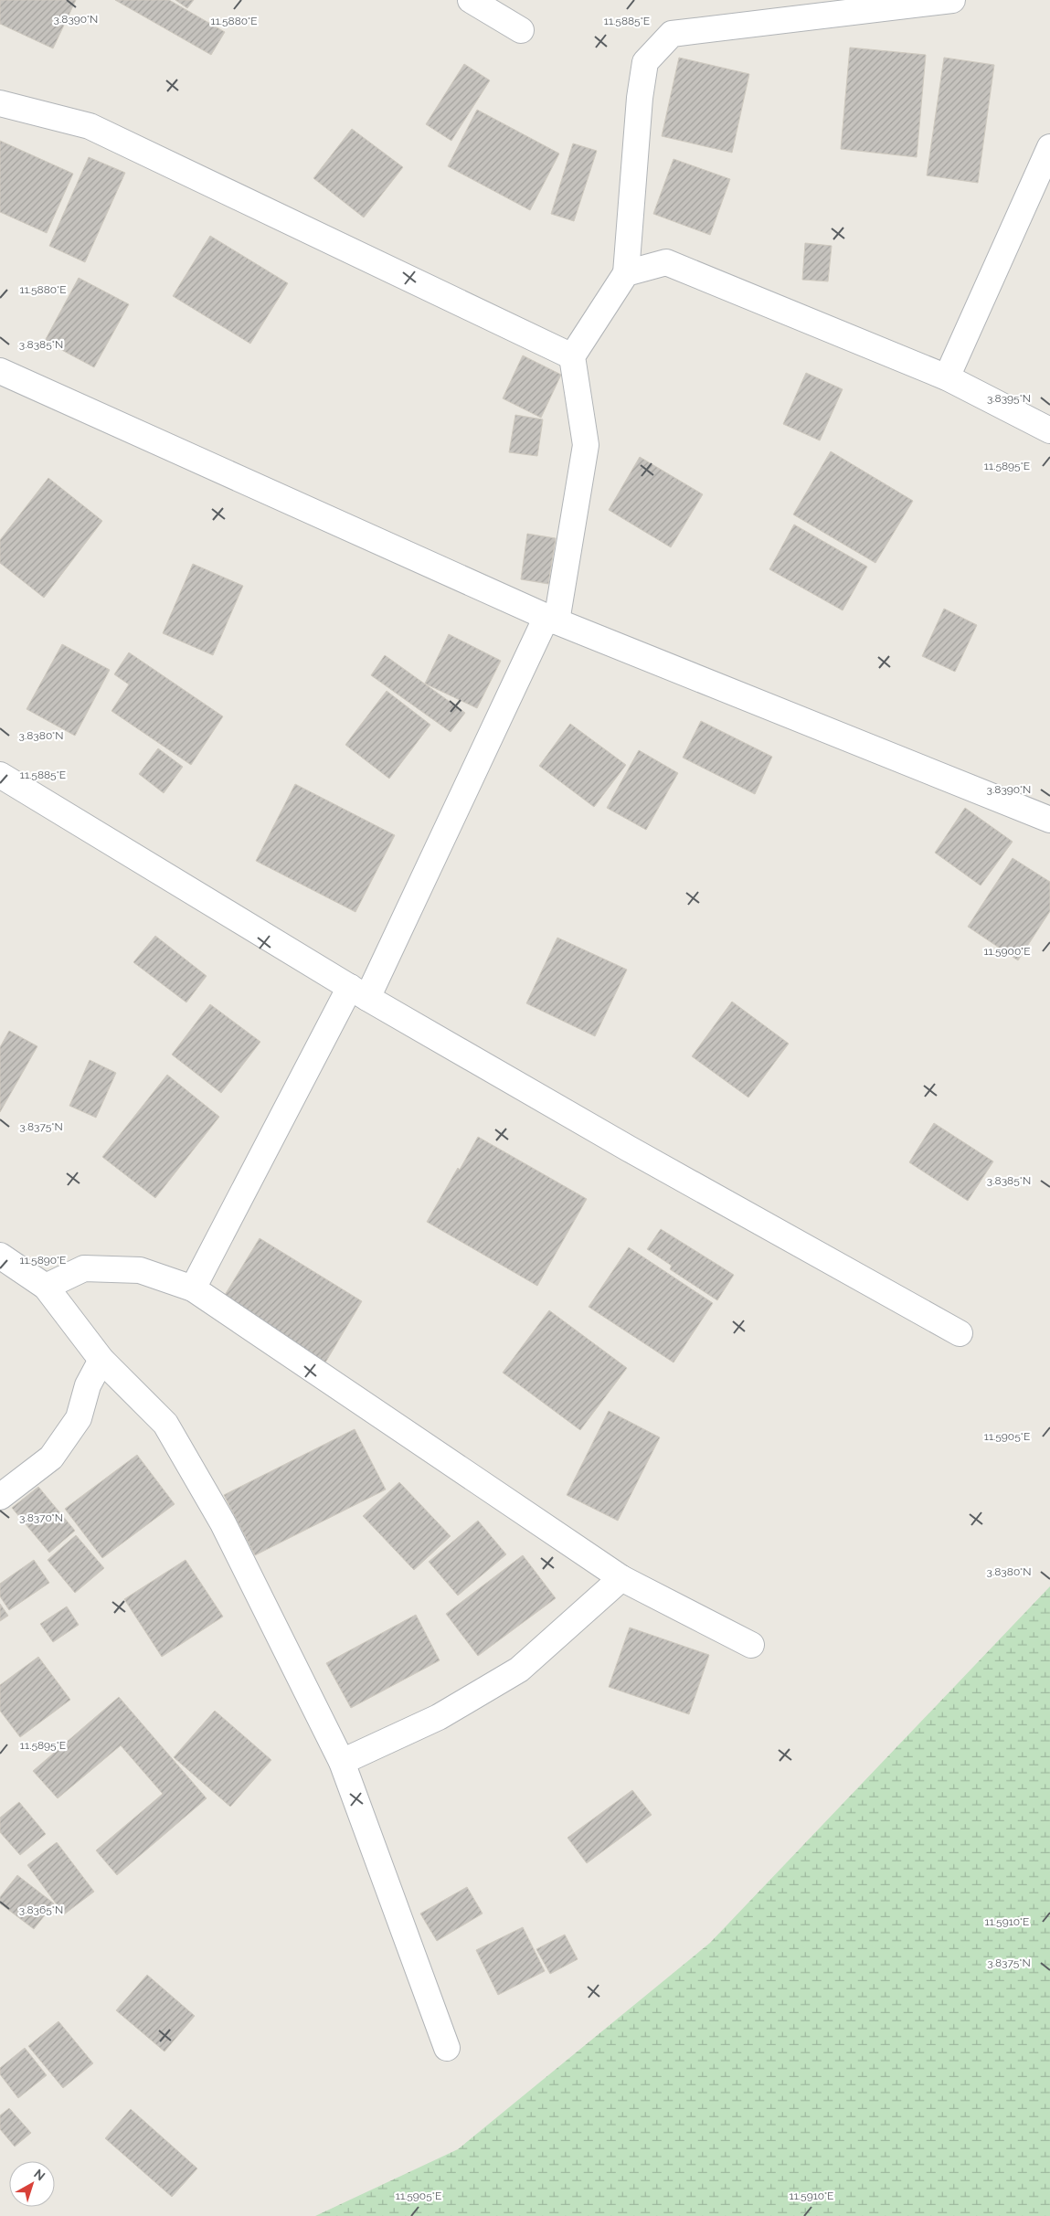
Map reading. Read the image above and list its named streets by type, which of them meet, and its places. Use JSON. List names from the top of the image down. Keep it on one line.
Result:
{"north":"top right","coordinates":["3.8390°N","11.5880°E","11.5885°E","3.8385°N","3.8395°N","11.5895°E","3.8380°N","11.5900°E","3.8375°N","11.5890°E","11.5905°E","3.8370°N","3.8365°N","11.5910°E"]}
